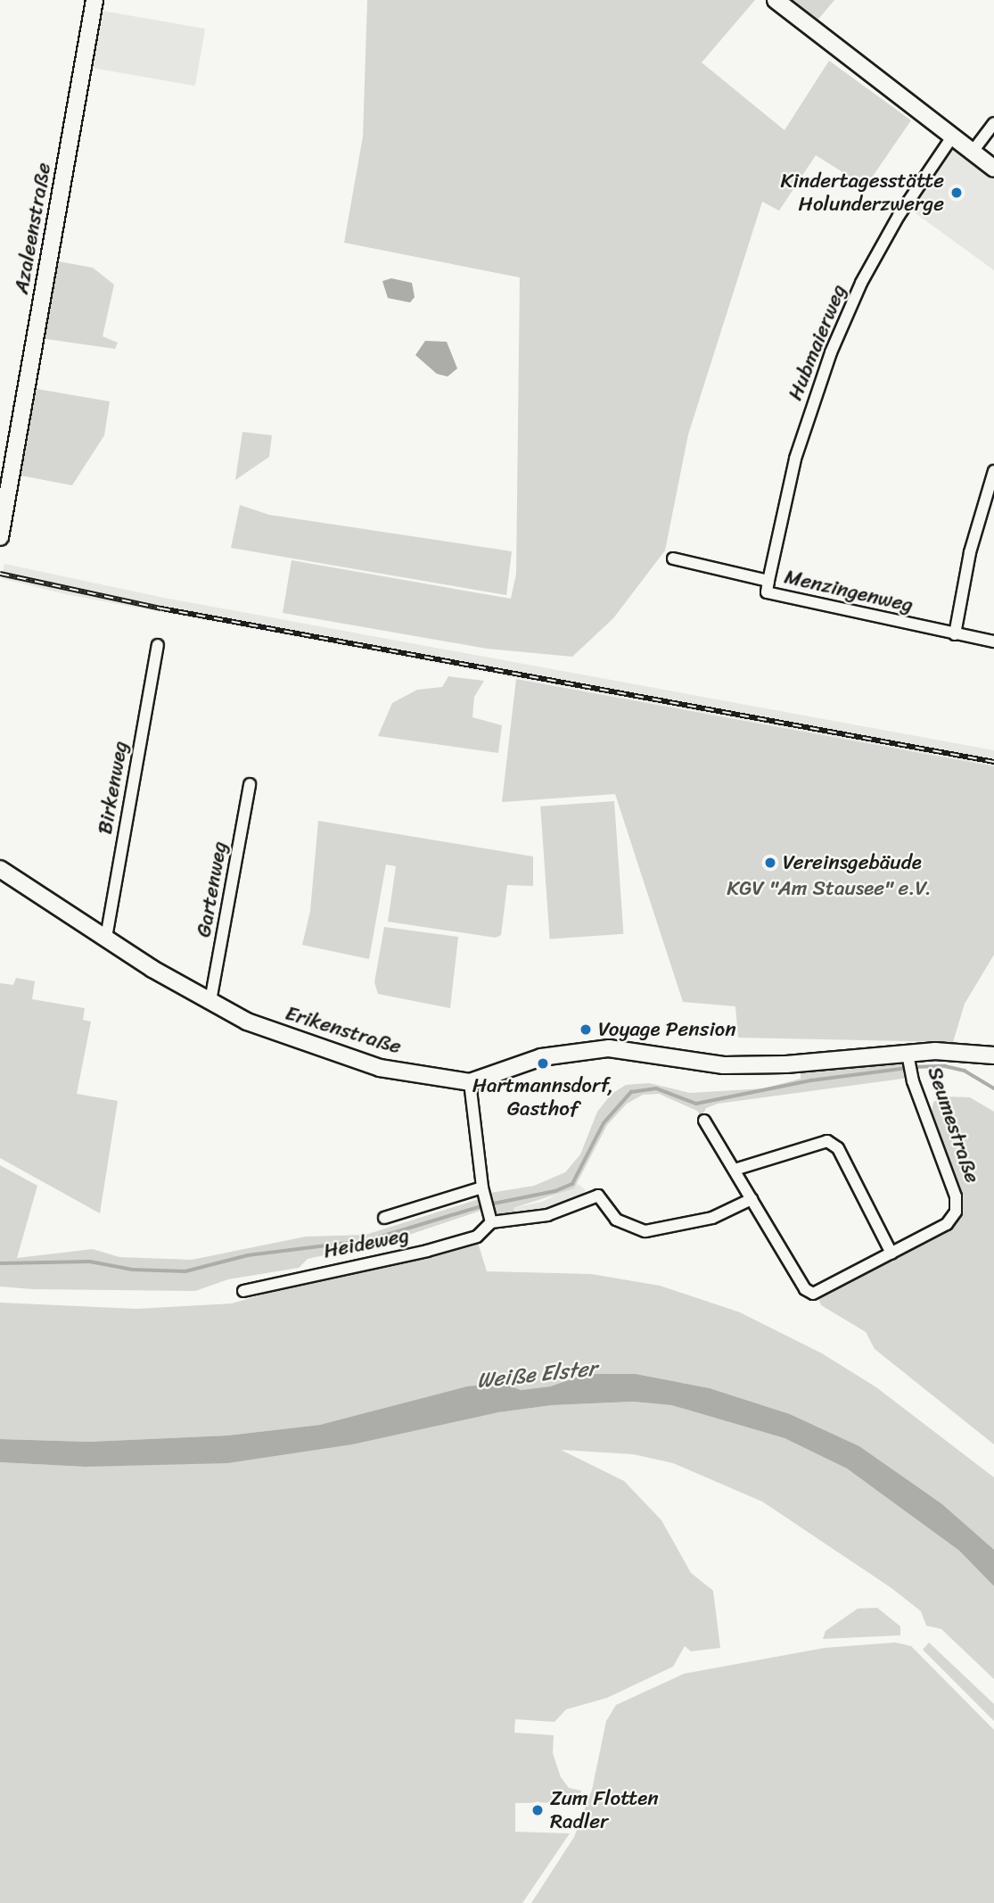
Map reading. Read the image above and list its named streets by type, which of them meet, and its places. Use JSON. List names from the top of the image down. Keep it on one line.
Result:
{"streets":{"street":["Azaleenstraße","Hubmaierweg","Menzingenweg","Birkenweg","Gartenweg","Erikenstraße","Seumestraße","Heideweg"]},"crossings":[["Hubmaierweg","Menzingenweg"],["Birkenweg","Erikenstraße"],["Gartenweg","Erikenstraße"],["Erikenstraße","Seumestraße"]],"water":["Weiße Elster"],"parks":["KGV \"Am Stausee\" e.V."],"places":["Kindertagesstätte Holunderzwerge","Vereinsgebäude","Voyage Pension","Hartmannsdorf, Gasthof","Zum Flotten Radler"]}
